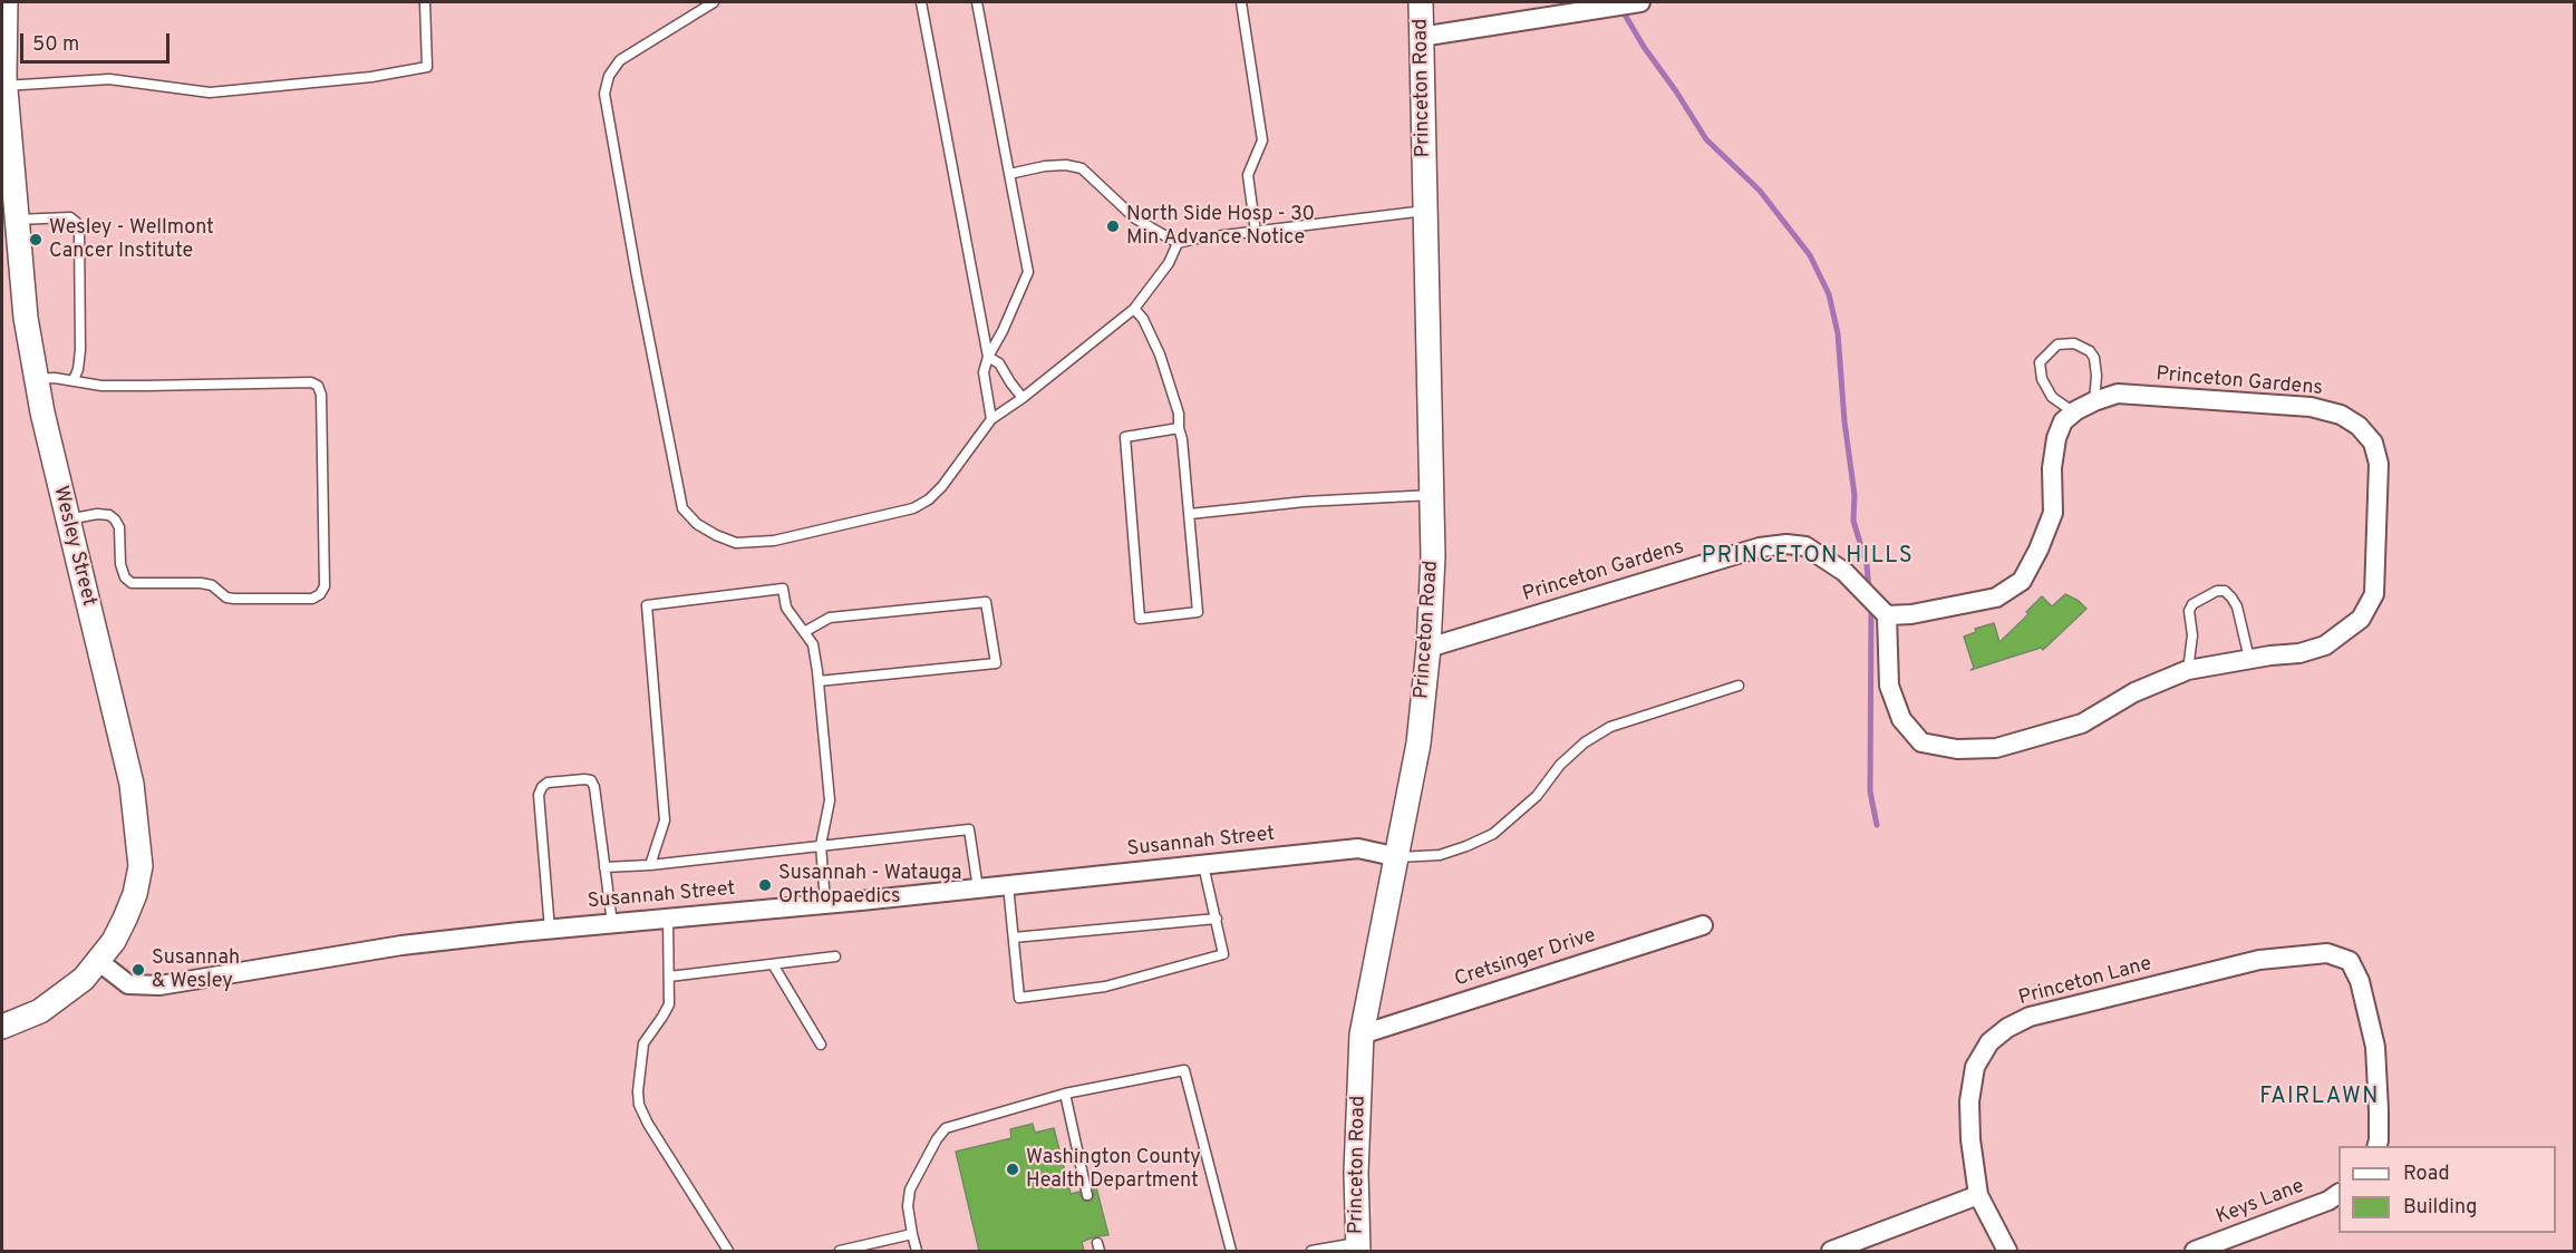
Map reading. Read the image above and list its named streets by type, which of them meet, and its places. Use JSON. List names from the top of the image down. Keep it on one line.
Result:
{"streets":{"street":["Princeton Road","Princeton Gardens","Wesley Street","Susannah Street","Cretsinger Drive","Princeton Lane","Keys Lane"]},"crossings":[["Princeton Road","Princeton Gardens"],["Princeton Road","Susannah Street"],["Princeton Road","Cretsinger Drive"],["Wesley Street","Susannah Street"]],"districts":["PRINCETON HILLS","FAIRLAWN"],"places":["North Side Hosp - 30 Min Advance Notice","Wesley - Wellmont Cancer Institute","Susannah - Watauga Orthopaedics","Susannah & Wesley","Washington County Health Department"],"legend":["Road","Building"],"scale_bar":"50 m"}
